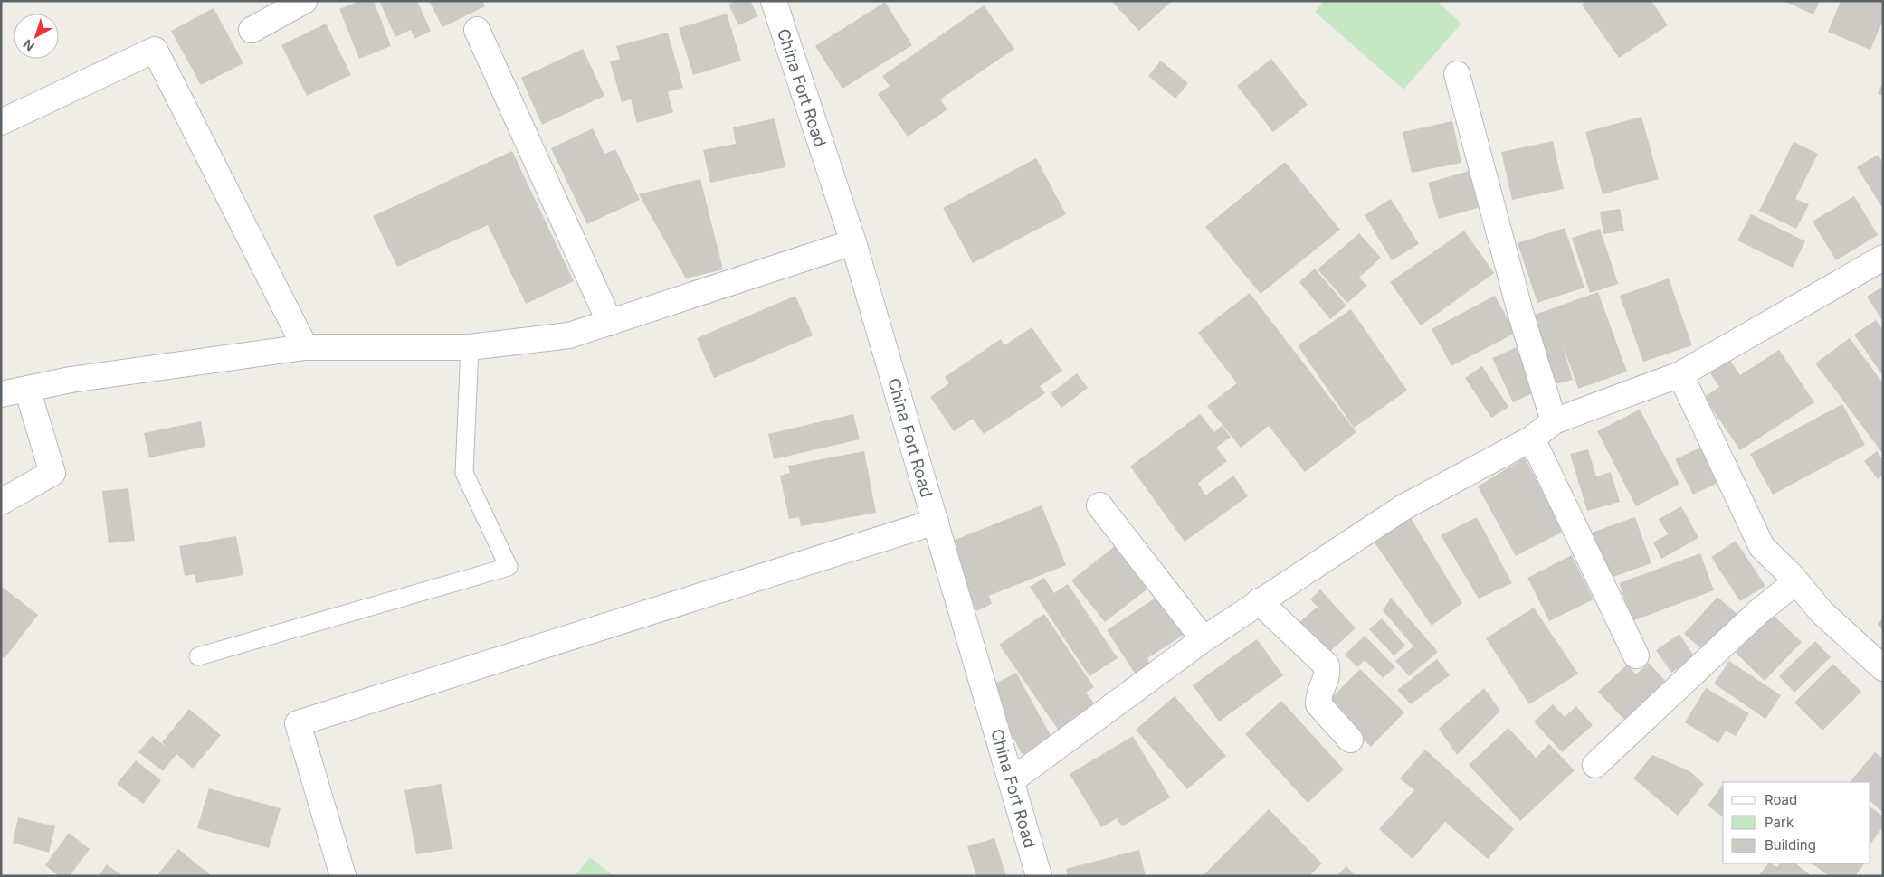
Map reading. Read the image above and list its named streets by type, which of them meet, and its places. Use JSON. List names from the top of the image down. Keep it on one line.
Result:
{"streets":{"street":["China Fort Road"]},"legend":["Road","Park","Building"],"north":"bottom left"}
